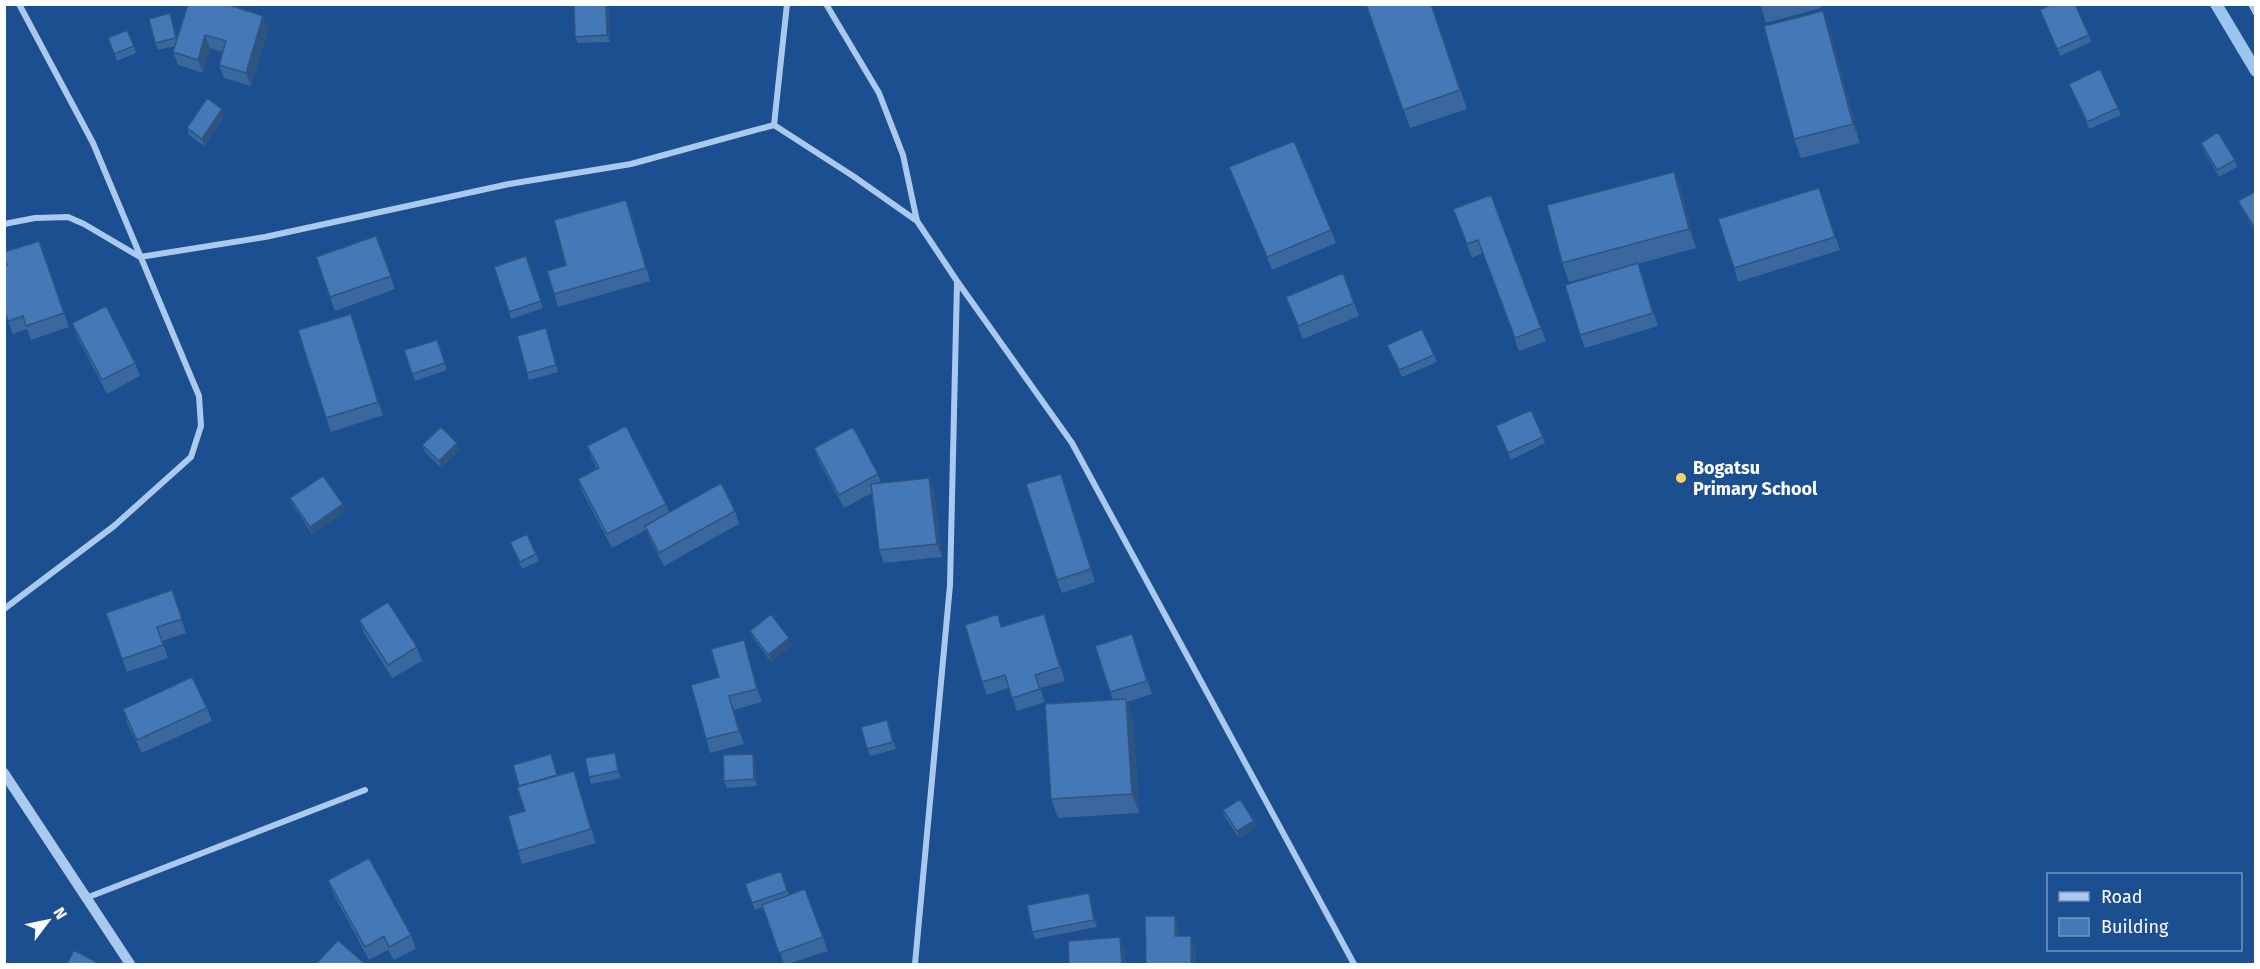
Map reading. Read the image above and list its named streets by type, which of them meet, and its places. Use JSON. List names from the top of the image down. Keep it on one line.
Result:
{"places":["Bogatsu Primary School"],"legend":["Road","Building"],"north":"top right"}
